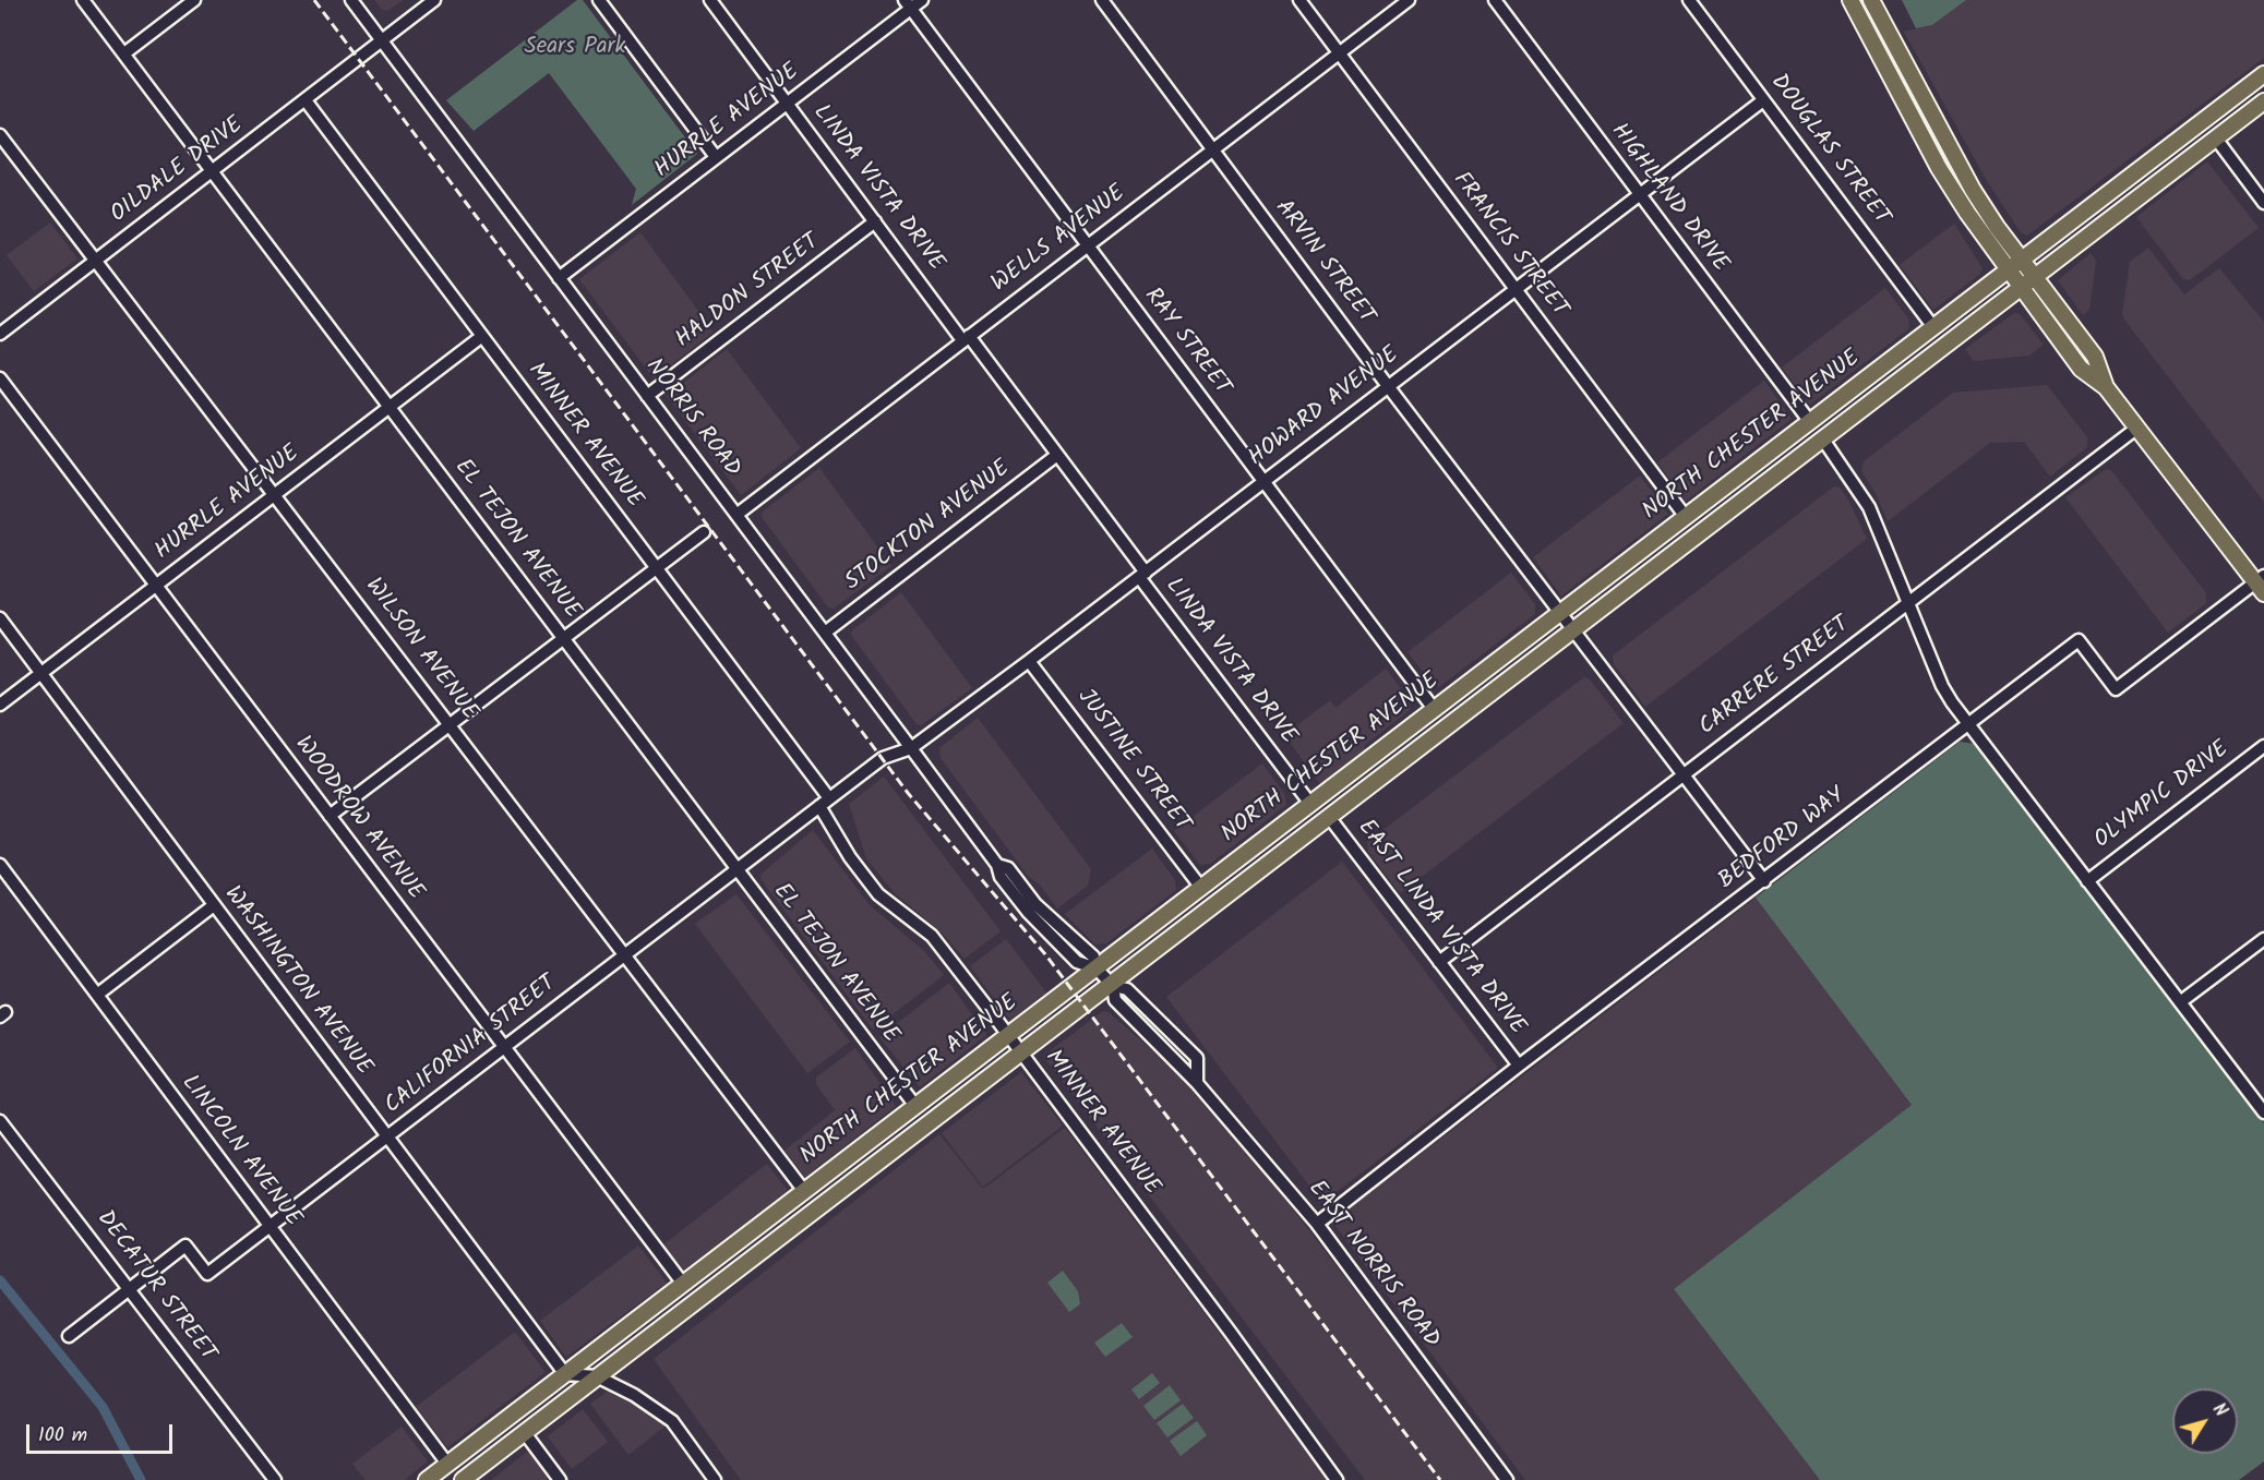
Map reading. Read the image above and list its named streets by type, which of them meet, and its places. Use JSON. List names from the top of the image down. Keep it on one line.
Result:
{"streets":{"main road":["NORTH CHESTER AVENUE"],"street":["HURRLE AVENUE","DOUGLAS STREET","OILDALE DRIVE","LINDA VISTA DRIVE","HIGHLAND DRIVE","WELLS AVENUE","FRANCIS STREET","ARVIN STREET","HALDON STREET","RAY STREET","HOWARD AVENUE","NORRIS ROAD","MINNER AVENUE","STOCKTON AVENUE","EL TEJON AVENUE","WILSON AVENUE","CARRERE STREET","JUSTINE STREET","OLYMPIC DRIVE","WOODROW AVENUE","BEDFORD WAY","EAST LINDA VISTA DRIVE","WASHINGTON AVENUE","CALIFORNIA STREET","LINCOLN AVENUE","EAST NORRIS ROAD","DECATUR STREET"]},"crossings":[["HURRLE AVENUE","LINDA VISTA DRIVE"],["HURRLE AVENUE","RAY STREET"],["HURRLE AVENUE","NORRIS ROAD"],["HURRLE AVENUE","MINNER AVENUE"],["HURRLE AVENUE","EL TEJON AVENUE"],["HURRLE AVENUE","WILSON AVENUE"],["HURRLE AVENUE","WOODROW AVENUE"],["HURRLE AVENUE","WASHINGTON AVENUE"],["DOUGLAS STREET","HOWARD AVENUE"],["DOUGLAS STREET","NORTH CHESTER AVENUE"],["OILDALE DRIVE","NORRIS ROAD"],["OILDALE DRIVE","MINNER AVENUE"],["OILDALE DRIVE","EL TEJON AVENUE"],["OILDALE DRIVE","WILSON AVENUE"],["LINDA VISTA DRIVE","WELLS AVENUE"],["LINDA VISTA DRIVE","HALDON STREET"],["LINDA VISTA DRIVE","HOWARD AVENUE"],["LINDA VISTA DRIVE","NORTH CHESTER AVENUE"],["LINDA VISTA DRIVE","STOCKTON AVENUE"],["HIGHLAND DRIVE","HOWARD AVENUE"],["HIGHLAND DRIVE","NORTH CHESTER AVENUE"],["WELLS AVENUE","FRANCIS STREET"],["WELLS AVENUE","ARVIN STREET"],["WELLS AVENUE","RAY STREET"],["WELLS AVENUE","NORRIS ROAD"],["FRANCIS STREET","HOWARD AVENUE"],["FRANCIS STREET","NORTH CHESTER AVENUE"],["ARVIN STREET","HOWARD AVENUE"],["ARVIN STREET","NORTH CHESTER AVENUE"],["ARVIN STREET","CARRERE STREET"],["ARVIN STREET","BEDFORD WAY"],["HALDON STREET","NORRIS ROAD"],["RAY STREET","HOWARD AVENUE"],["RAY STREET","NORTH CHESTER AVENUE"],["HOWARD AVENUE","NORRIS ROAD"],["HOWARD AVENUE","JUSTINE STREET"],["HOWARD AVENUE","CALIFORNIA STREET"],["NORRIS ROAD","NORTH CHESTER AVENUE"],["NORRIS ROAD","STOCKTON AVENUE"],["NORRIS ROAD","CALIFORNIA STREET"],["NORRIS ROAD","EAST NORRIS ROAD"],["MINNER AVENUE","NORTH CHESTER AVENUE"],["MINNER AVENUE","CALIFORNIA STREET"],["NORTH CHESTER AVENUE","EL TEJON AVENUE"],["NORTH CHESTER AVENUE","WILSON AVENUE"],["NORTH CHESTER AVENUE","JUSTINE STREET"],["NORTH CHESTER AVENUE","WOODROW AVENUE"],["NORTH CHESTER AVENUE","EAST LINDA VISTA DRIVE"],["NORTH CHESTER AVENUE","WASHINGTON AVENUE"],["NORTH CHESTER AVENUE","LINCOLN AVENUE"],["NORTH CHESTER AVENUE","EAST NORRIS ROAD"],["EL TEJON AVENUE","CALIFORNIA STREET"],["WILSON AVENUE","CALIFORNIA STREET"],["CARRERE STREET","EAST LINDA VISTA DRIVE"],["WOODROW AVENUE","CALIFORNIA STREET"],["BEDFORD WAY","EAST LINDA VISTA DRIVE"],["BEDFORD WAY","EAST NORRIS ROAD"],["WASHINGTON AVENUE","CALIFORNIA STREET"],["CALIFORNIA STREET","LINCOLN AVENUE"],["CALIFORNIA STREET","DECATUR STREET"]],"parks":["Sears Park"],"scale_bar":"100 m","north":"top right"}
